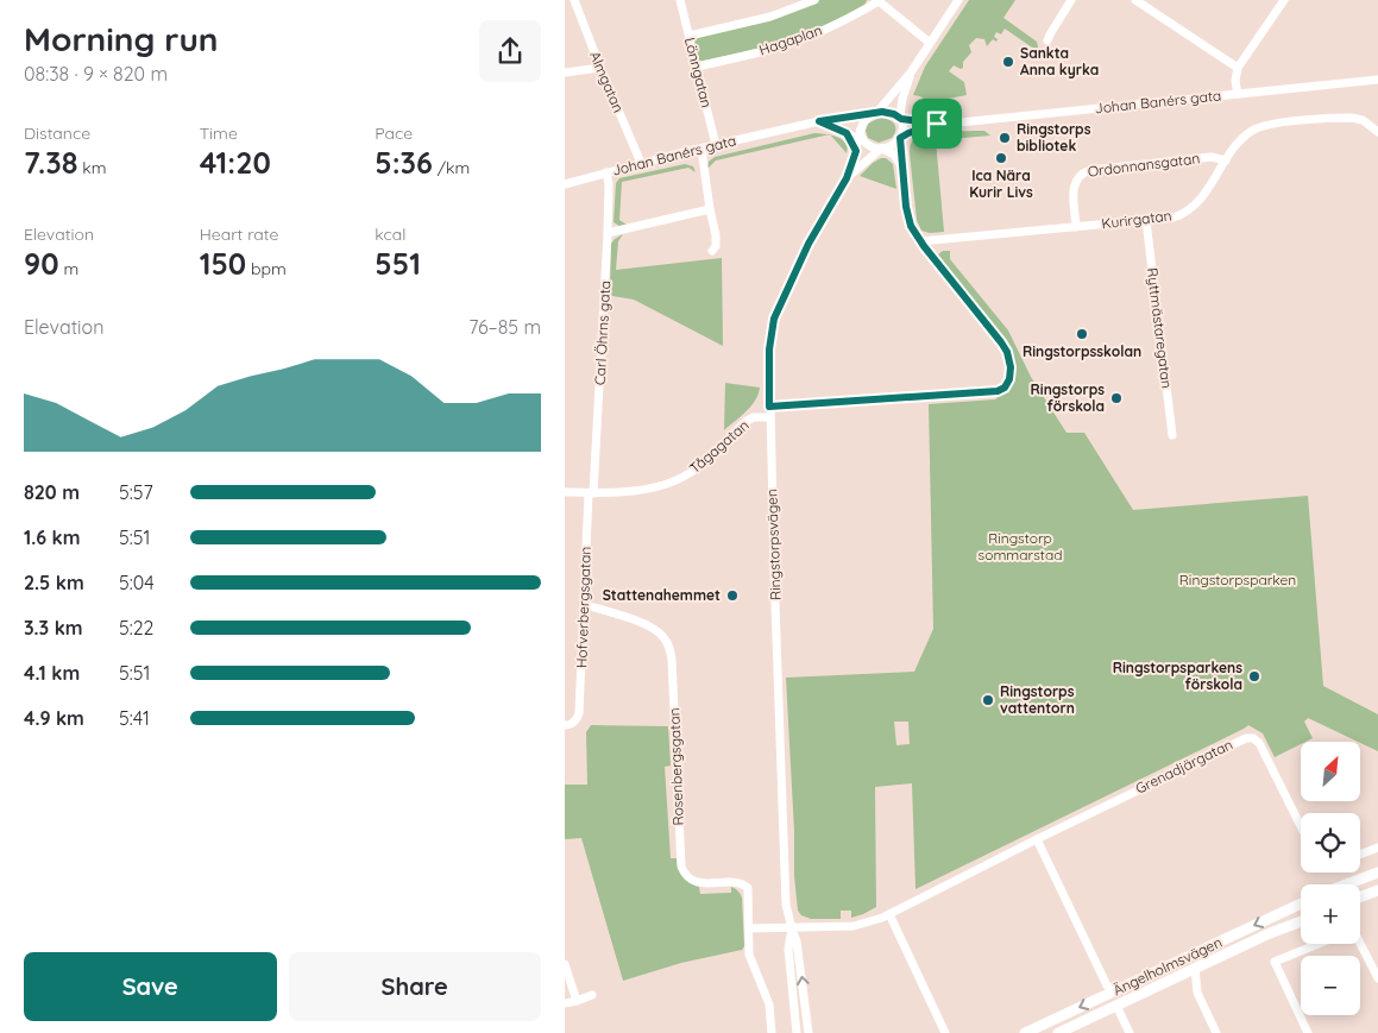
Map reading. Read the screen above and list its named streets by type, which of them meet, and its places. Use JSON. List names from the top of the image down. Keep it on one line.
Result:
{"streets":{"main road":["Ängelholmsvägen"],"street":["Hagaplan","Lönngatan","Almgatan","Johan Banérs gata","Ordonnansgatan","Kurirgatan","Ryttmästaregatan","Carl Öhrns gata","Tågagatan","Ringstorpsvägen","Hofverbergsgatan","Rosenbergsgatan","Grenadjärgatan"]},"crossings":[["Hagaplan","Lönngatan"],["Lönngatan","Johan Banérs gata"],["Almgatan","Johan Banérs gata"],["Johan Banérs gata","Carl Öhrns gata"],["Johan Banérs gata","Ringstorpsvägen"],["Ordonnansgatan","Kurirgatan"],["Kurirgatan","Ryttmästaregatan"],["Carl Öhrns gata","Tågagatan"],["Carl Öhrns gata","Hofverbergsgatan"],["Tågagatan","Ringstorpsvägen"],["Tågagatan","Hofverbergsgatan"],["Ringstorpsvägen","Grenadjärgatan"],["Hofverbergsgatan","Rosenbergsgatan"]],"parks":["Ringstorp sommarstad","Ringstorpsparken"],"places":["Sankta Anna kyrka","Ringstorps bibliotek","Ica Nära Kurir Livs","Ringstorpsskolan","Ringstorps förskola","Stattenahemmet","Ringstorpsparkens förskola","Ringstorps vattentorn"],"north":"top right","page":{"heading":["Morning run","08:38 · 9 × 820 m"],"stats":[["Distance","7.38 km"],["Time","41:20"],["Pace","5:36 /km"],["Elevation","90 m"],["Heart rate","150 bpm"],["kcal","551"]],"chart":["Elevation","76–85 m"],"list":[{"name":"820 m","note":"5:57"},{"name":"1.6 km","note":"5:51"},{"name":"2.5 km","note":"5:04"},{"name":"3.3 km","note":"5:22"},{"name":"4.1 km","note":"5:51"},{"name":"4.9 km","note":"5:41"}],"map_buttons":["+","−"],"buttons":["Save","Share"]}}
